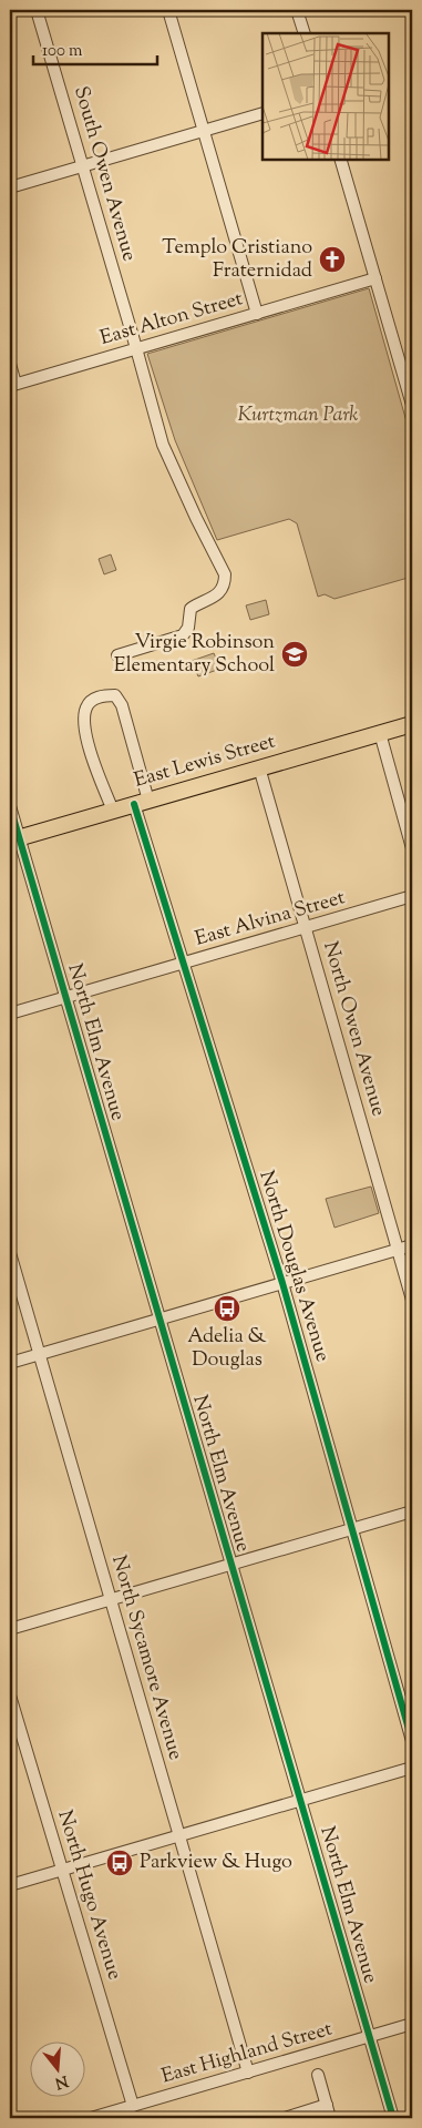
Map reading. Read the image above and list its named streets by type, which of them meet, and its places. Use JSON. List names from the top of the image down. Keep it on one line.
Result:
{"streets":{"main road":["East Lewis Street"],"street":["South Owen Avenue","East Alton Street","East Alvina Street","North Owen Avenue","North Elm Avenue","North Douglas Avenue","North Sycamore Avenue","North Hugo Avenue","East Highland Street"]},"crossings":[["South Owen Avenue","East Alton Street"],["East Lewis Street","North Owen Avenue"],["East Lewis Street","North Elm Avenue"],["East Lewis Street","North Douglas Avenue"],["East Alvina Street","North Owen Avenue"],["East Alvina Street","North Elm Avenue"],["East Alvina Street","North Douglas Avenue"],["North Elm Avenue","East Highland Street"],["North Sycamore Avenue","East Highland Street"],["North Hugo Avenue","East Highland Street"]],"parks":["Kurtzman Park"],"places":{"church":["Templo Cristiano Fraternidad"],"school or university":["Virgie Robinson Elementary School"],"bus stop":["Adelia & Douglas","Parkview & Hugo"]},"scale_bar":"100 m","north":"bottom"}
